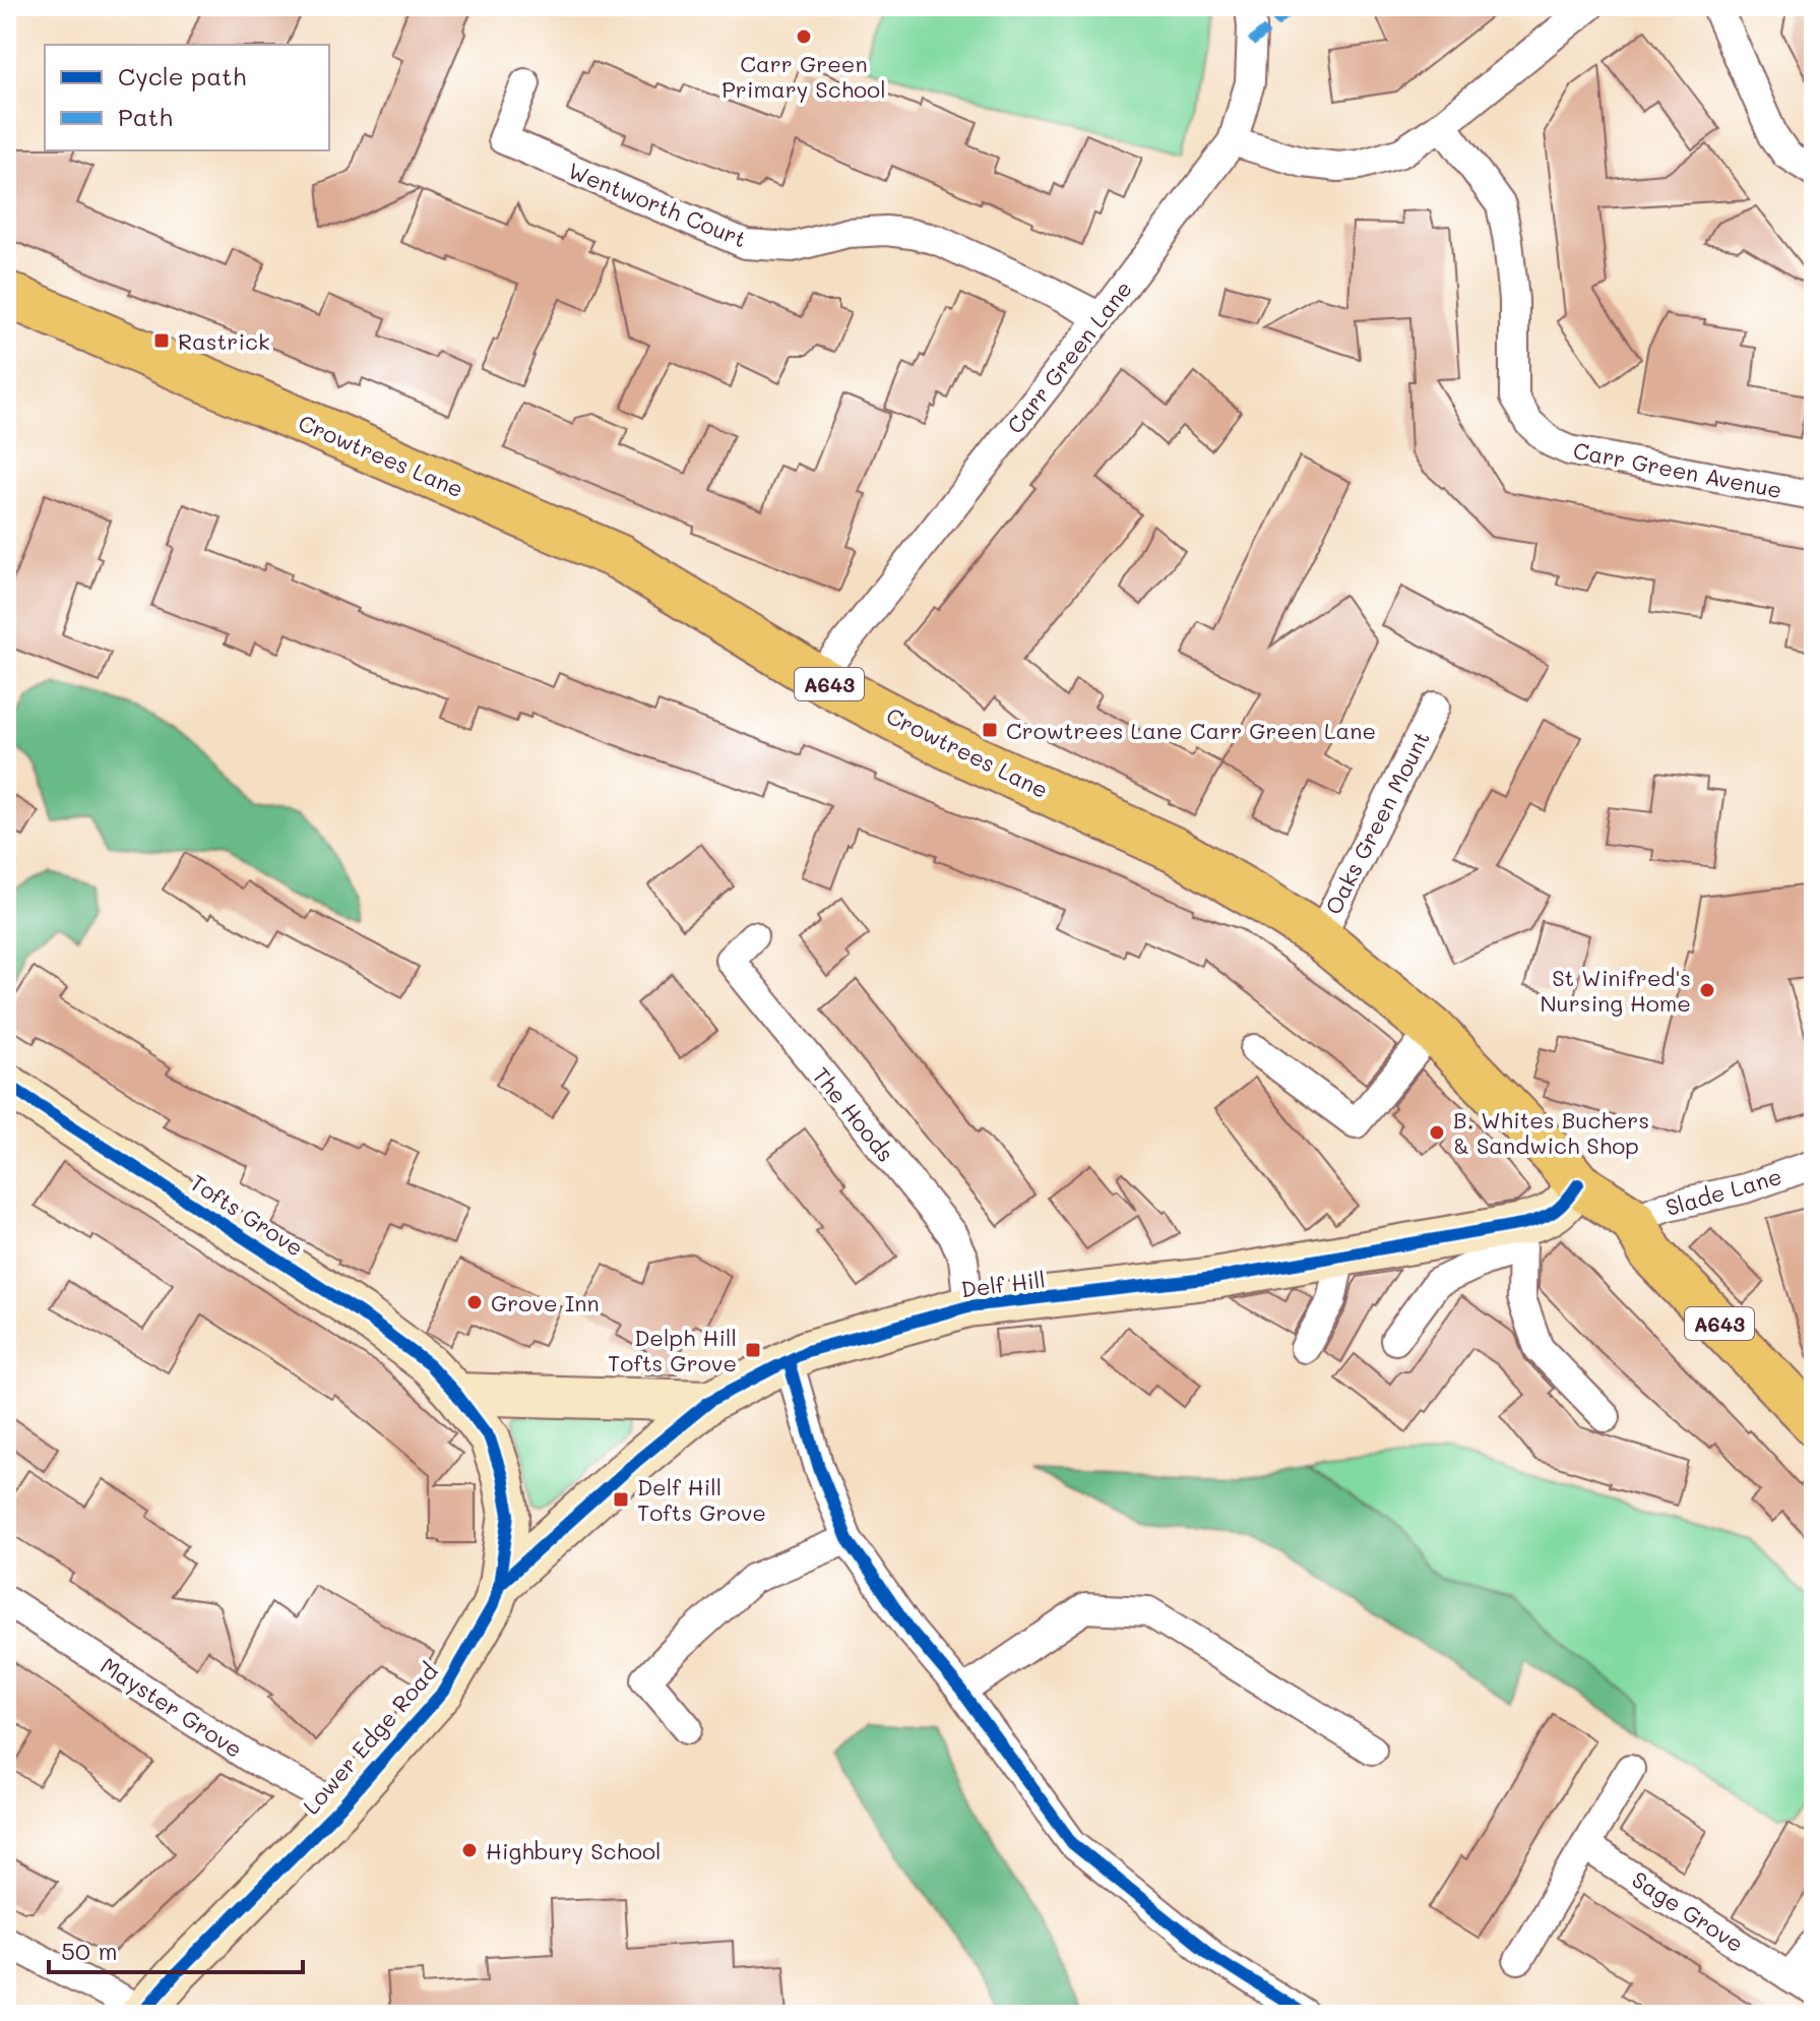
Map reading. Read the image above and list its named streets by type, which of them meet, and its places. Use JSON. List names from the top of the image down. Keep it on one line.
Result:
{"streets":{"main road":["Crowtrees Lane","A643"],"street":["Wentworth Court","Carr Green Lane","Carr Green Avenue","Oaks Green Mount","The Hoods","Slade Lane","Tofts Grove","Delf Hill","Mayster Grove","Lower Edge Road","Sage Grove"]},"crossings":[["Wentworth Court","Carr Green Lane"],["Carr Green Lane","Crowtrees Lane"],["Crowtrees Lane","A643"],["Crowtrees Lane","Oaks Green Mount"],["Crowtrees Lane","Slade Lane"],["Crowtrees Lane","Delf Hill"],["A643","Slade Lane"],["The Hoods","Delf Hill"],["Tofts Grove","Lower Edge Road"],["Delf Hill","Lower Edge Road"],["Mayster Grove","Lower Edge Road"]],"places":{"other":["Carr Green Primary School","St Winifred's Nursing Home","B. Whites Buchers & Sandwich Shop","Grove Inn","Highbury School"],"transit":["Rastrick","Crowtrees Lane Carr Green Lane","Delph Hill Tofts Grove","Delf Hill Tofts Grove"]},"legend":["Cycle path","Path"],"scale_bar":"50 m"}
